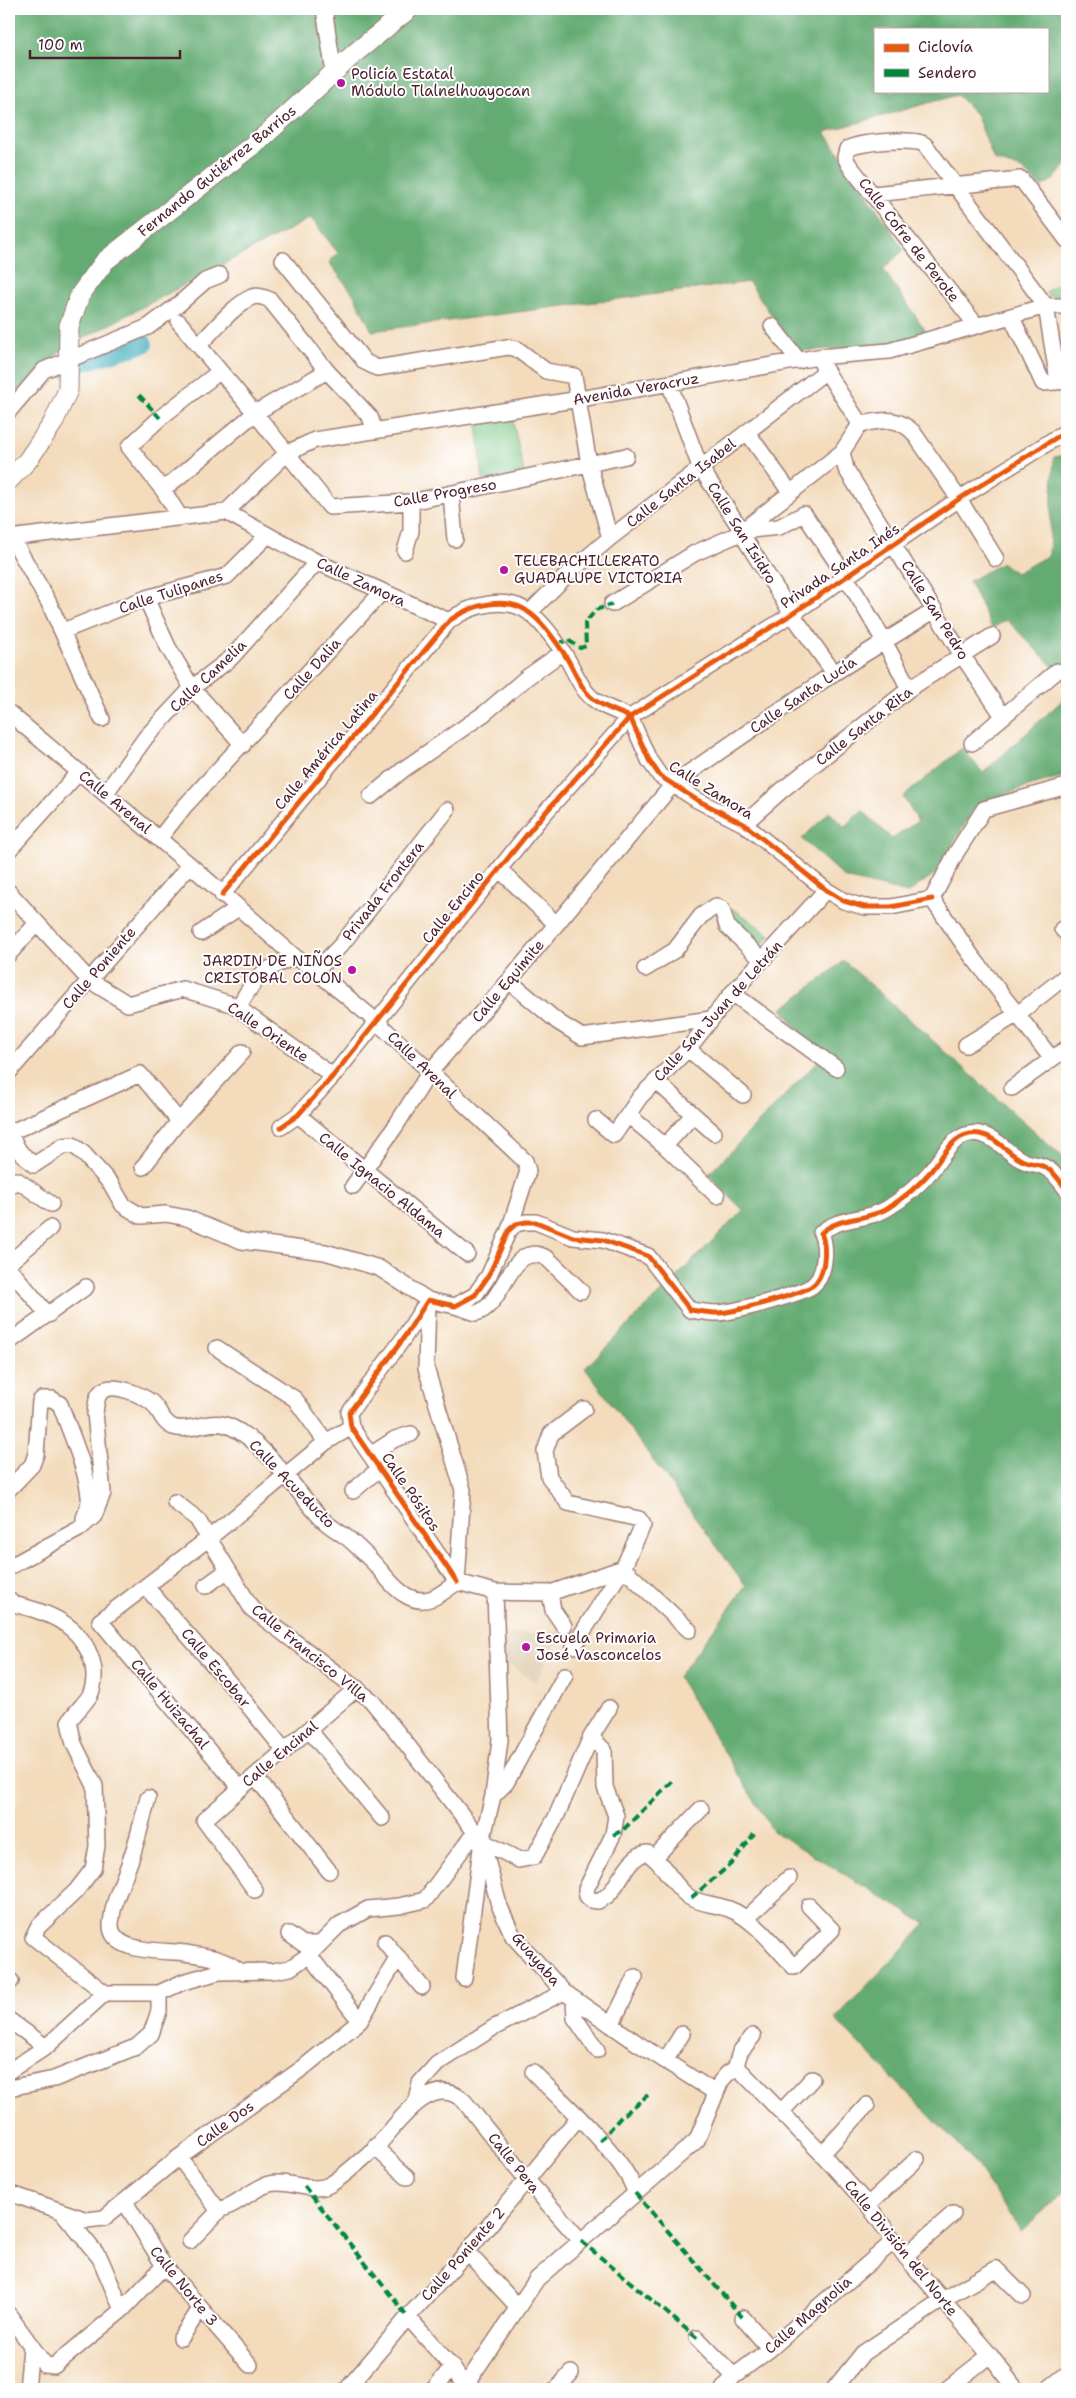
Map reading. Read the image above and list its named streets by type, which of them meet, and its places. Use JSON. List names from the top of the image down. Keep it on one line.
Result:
{"streets":{"main road":["Fernando Gutiérrez Barrios"],"street":["Calle Cofre de Perote","Avenida Veracruz","Calle Santa Isabel","Calle Progreso","Calle San Isidro","Privada Santa Inés","Calle Zamora","Calle Tulipanes","Calle San Pedro","Calle Dalia","Calle Camelia","Calle Santa Lucía","Calle Santa Rita","Calle América Latina","Calle Arenal","Privada Frontera","Calle Encino","Calle Poniente","Calle Equimite","Calle San Juan de Letrán","Calle Oriente","Calle Ignacio Aldama","Calle Acueducto","Calle Pósitos","Calle Francisco Villa","Calle Escobar","Calle Huizachal","Calle Encinal","Guayaba","Calle Dos","Calle Pera","Calle División del Norte","Calle Poniente 2","Calle Norte 3","Calle Magnolia"]},"crossings":[["Calle Cofre de Perote","Avenida Veracruz"],["Avenida Veracruz","Calle Progreso"],["Avenida Veracruz","Calle San Isidro"],["Avenida Veracruz","Calle Zamora"],["Calle Santa Isabel","Calle San Isidro"],["Calle San Isidro","Privada Santa Inés"],["Calle San Isidro","Calle Santa Lucía"],["Privada Santa Inés","Calle Zamora"],["Privada Santa Inés","Calle San Pedro"],["Privada Santa Inés","Calle Encino"],["Calle Zamora","Calle Tulipanes"],["Calle Zamora","Calle Dalia"],["Calle Zamora","Calle Camelia"],["Calle Zamora","Calle Santa Lucía"],["Calle Zamora","Calle Santa Rita"],["Calle Zamora","Calle América Latina"],["Calle Zamora","Calle Encino"],["Calle Zamora","Calle Equimite"],["Calle Zamora","Calle San Juan de Letrán"],["Calle San Pedro","Calle Santa Lucía"],["Calle San Pedro","Calle Santa Rita"],["Calle Dalia","Calle Arenal"],["Calle Camelia","Calle Arenal"],["Calle Santa Lucía","Calle Equimite"],["Calle América Latina","Calle Arenal"],["Calle Arenal","Privada Frontera"],["Calle Arenal","Calle Encino"],["Calle Arenal","Calle Poniente"],["Calle Arenal","Calle Equimite"],["Calle Encino","Calle Oriente"],["Calle Encino","Calle Ignacio Aldama"],["Calle Poniente","Calle Oriente"],["Calle Equimite","Calle Ignacio Aldama"],["Calle Acueducto","Calle Pósitos"],["Calle Francisco Villa","Calle Encinal"],["Calle Francisco Villa","Guayaba"],["Calle Escobar","Calle Huizachal"],["Calle Escobar","Calle Encinal"],["Calle Huizachal","Calle Encinal"],["Calle Dos","Calle Norte 3"],["Calle Pera","Calle Poniente 2"],["Calle División del Norte","Calle Magnolia"]],"places":["Policía Estatal Módulo Tlalnelhuayocan","TELEBACHILLERATO GUADALUPE VICTORIA","JARDIN DE NIÑOS CRISTOBAL COLON","Escuela Primaria José Vasconcelos"],"legend":["Ciclovía","Sendero"],"scale_bar":"100 m"}
